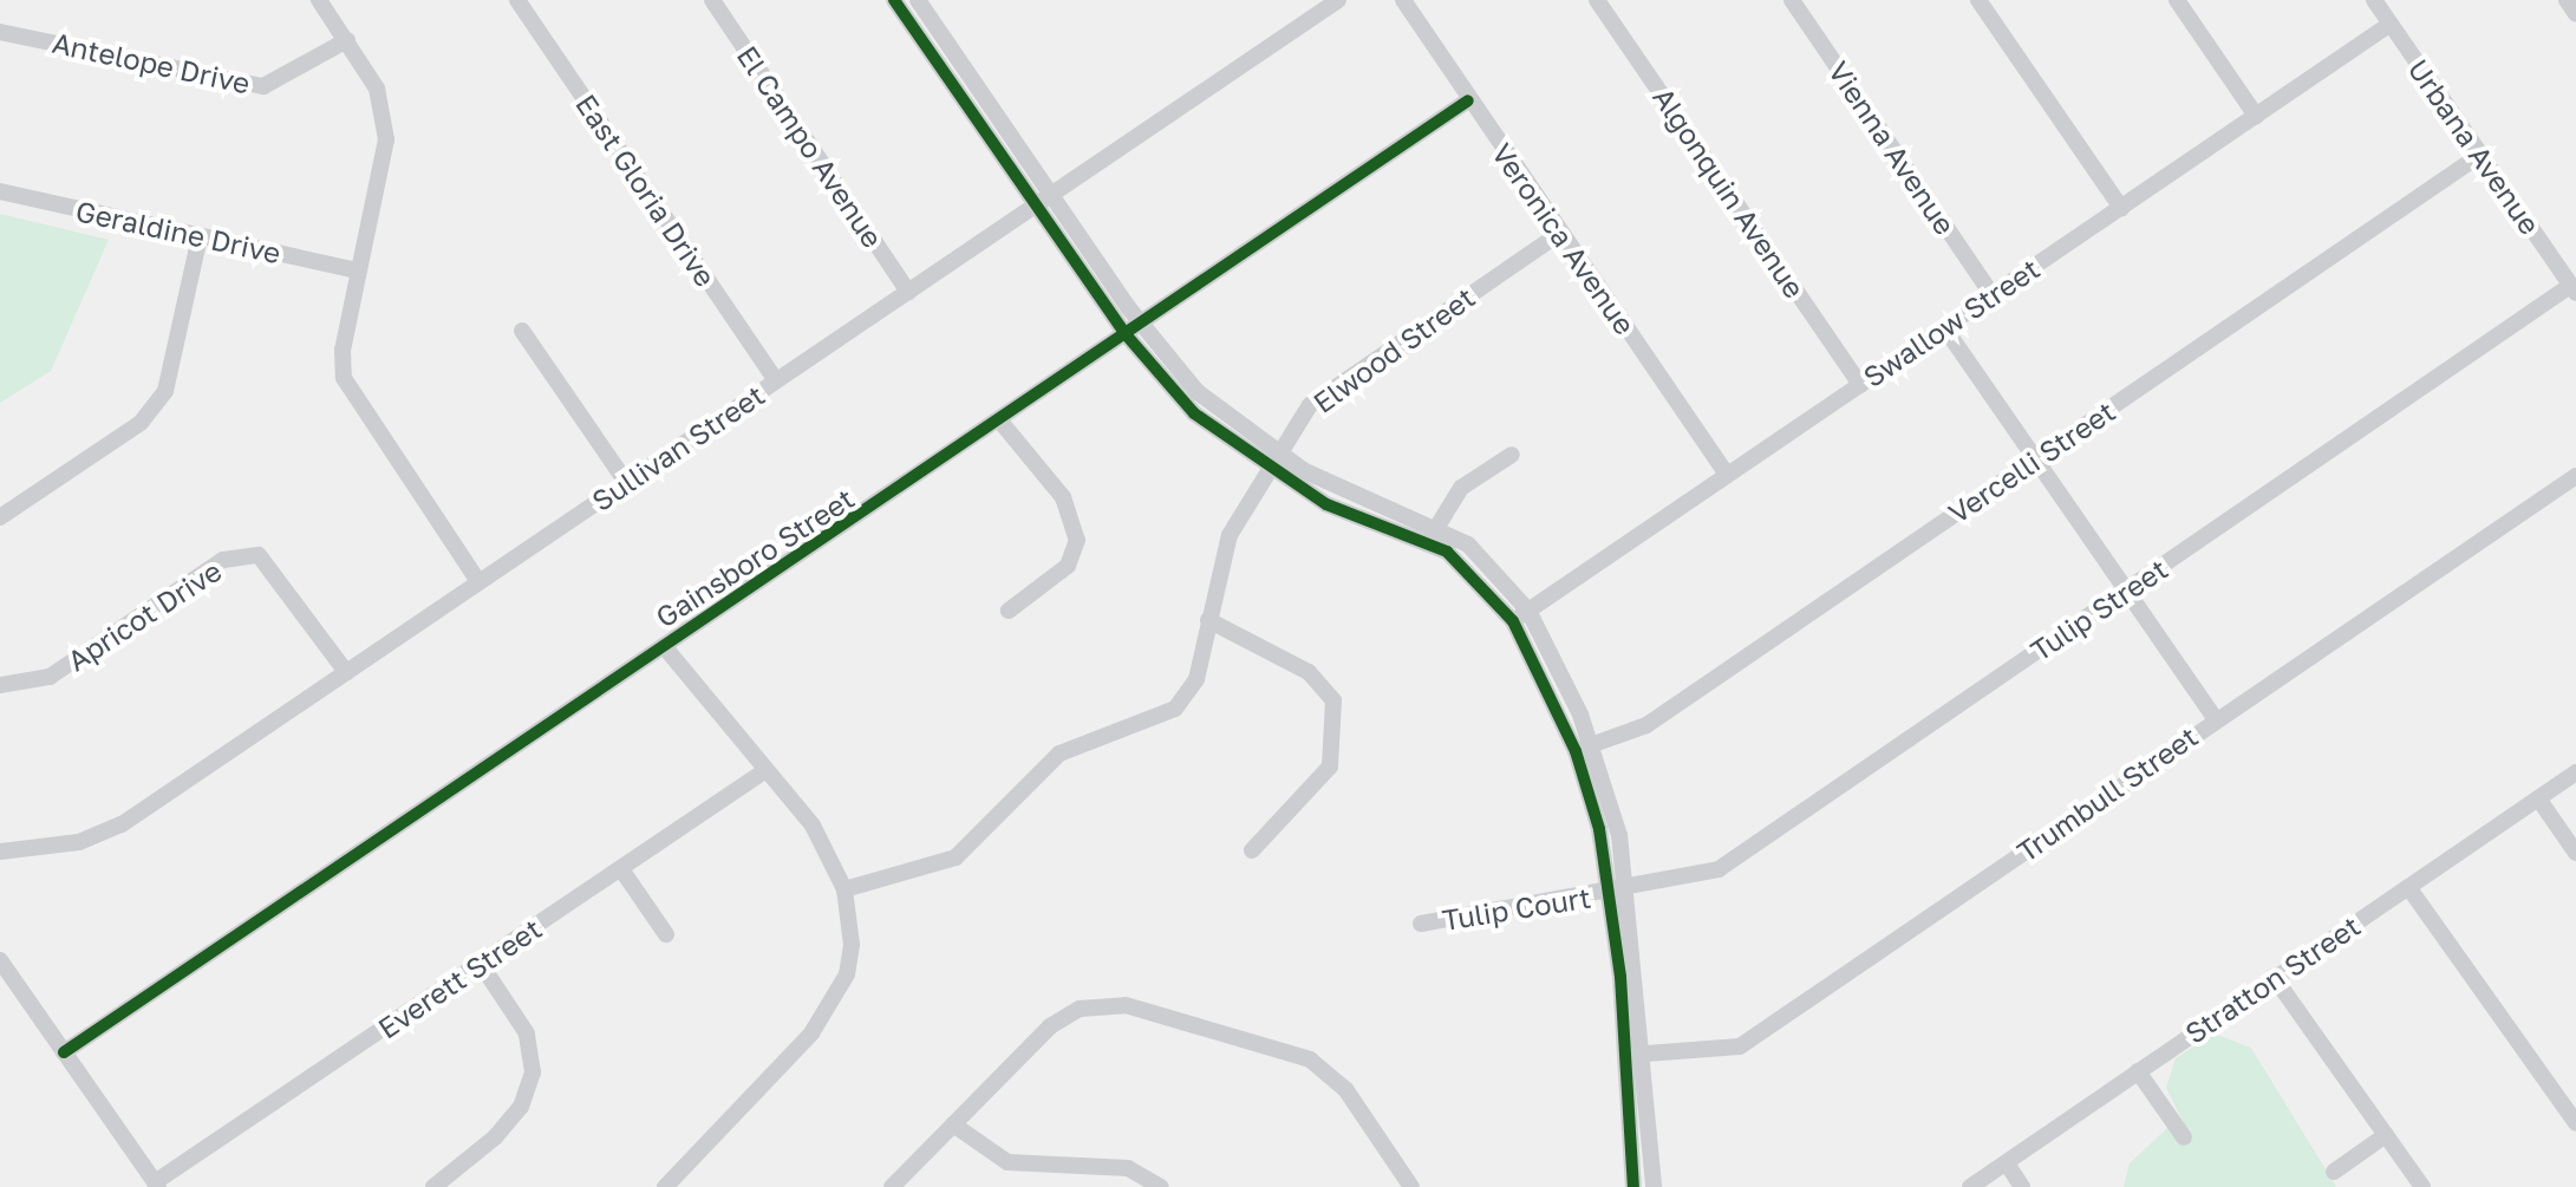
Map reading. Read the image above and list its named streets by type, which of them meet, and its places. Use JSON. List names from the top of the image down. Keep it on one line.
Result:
{"streets":{"street":["Antelope Drive","El Campo Avenue","Urbana Avenue","Vienna Avenue","East Gloria Drive","Algonquin Avenue","Geraldine Drive","Veronica Avenue","Swallow Street","Elwood Street","Sullivan Street","Vercelli Street","Gainsboro Street","Tulip Street","Apricot Drive","Trumbull Street","Tulip Court","Everett Street","Stratton Street"]},"crossings":[["El Campo Avenue","Sullivan Street"],["Urbana Avenue","Swallow Street"],["Urbana Avenue","Vercelli Street"],["Urbana Avenue","Tulip Street"],["Vienna Avenue","Swallow Street"],["East Gloria Drive","Sullivan Street"],["Algonquin Avenue","Swallow Street"],["Veronica Avenue","Swallow Street"],["Veronica Avenue","Elwood Street"],["Veronica Avenue","Gainsboro Street"],["Sullivan Street","Apricot Drive"],["Tulip Street","Tulip Court"]]}
